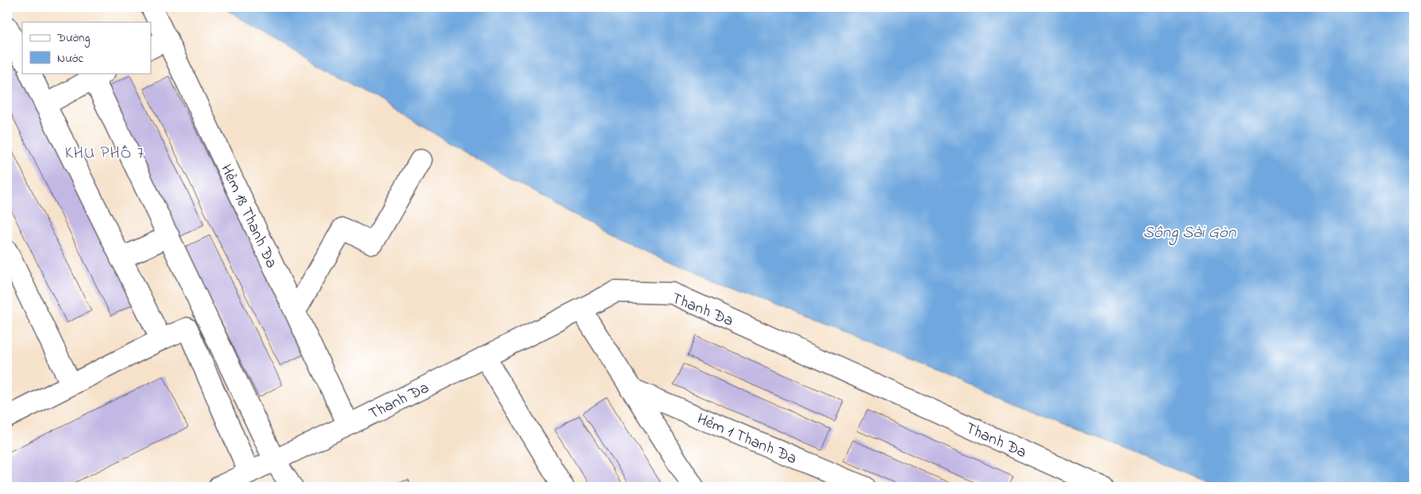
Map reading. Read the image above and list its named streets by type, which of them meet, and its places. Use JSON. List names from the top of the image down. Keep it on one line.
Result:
{"streets":{"street":["Hẻm 18 Thanh Đa","Thanh Đa","Hẻm 1 Thanh Đa"]},"crossings":[["Hẻm 18 Thanh Đa","Thanh Đa"]],"districts":["KHU PHỐ 7"],"water":["Sông Sài Gòn"],"legend":["Đường","Nước"]}
